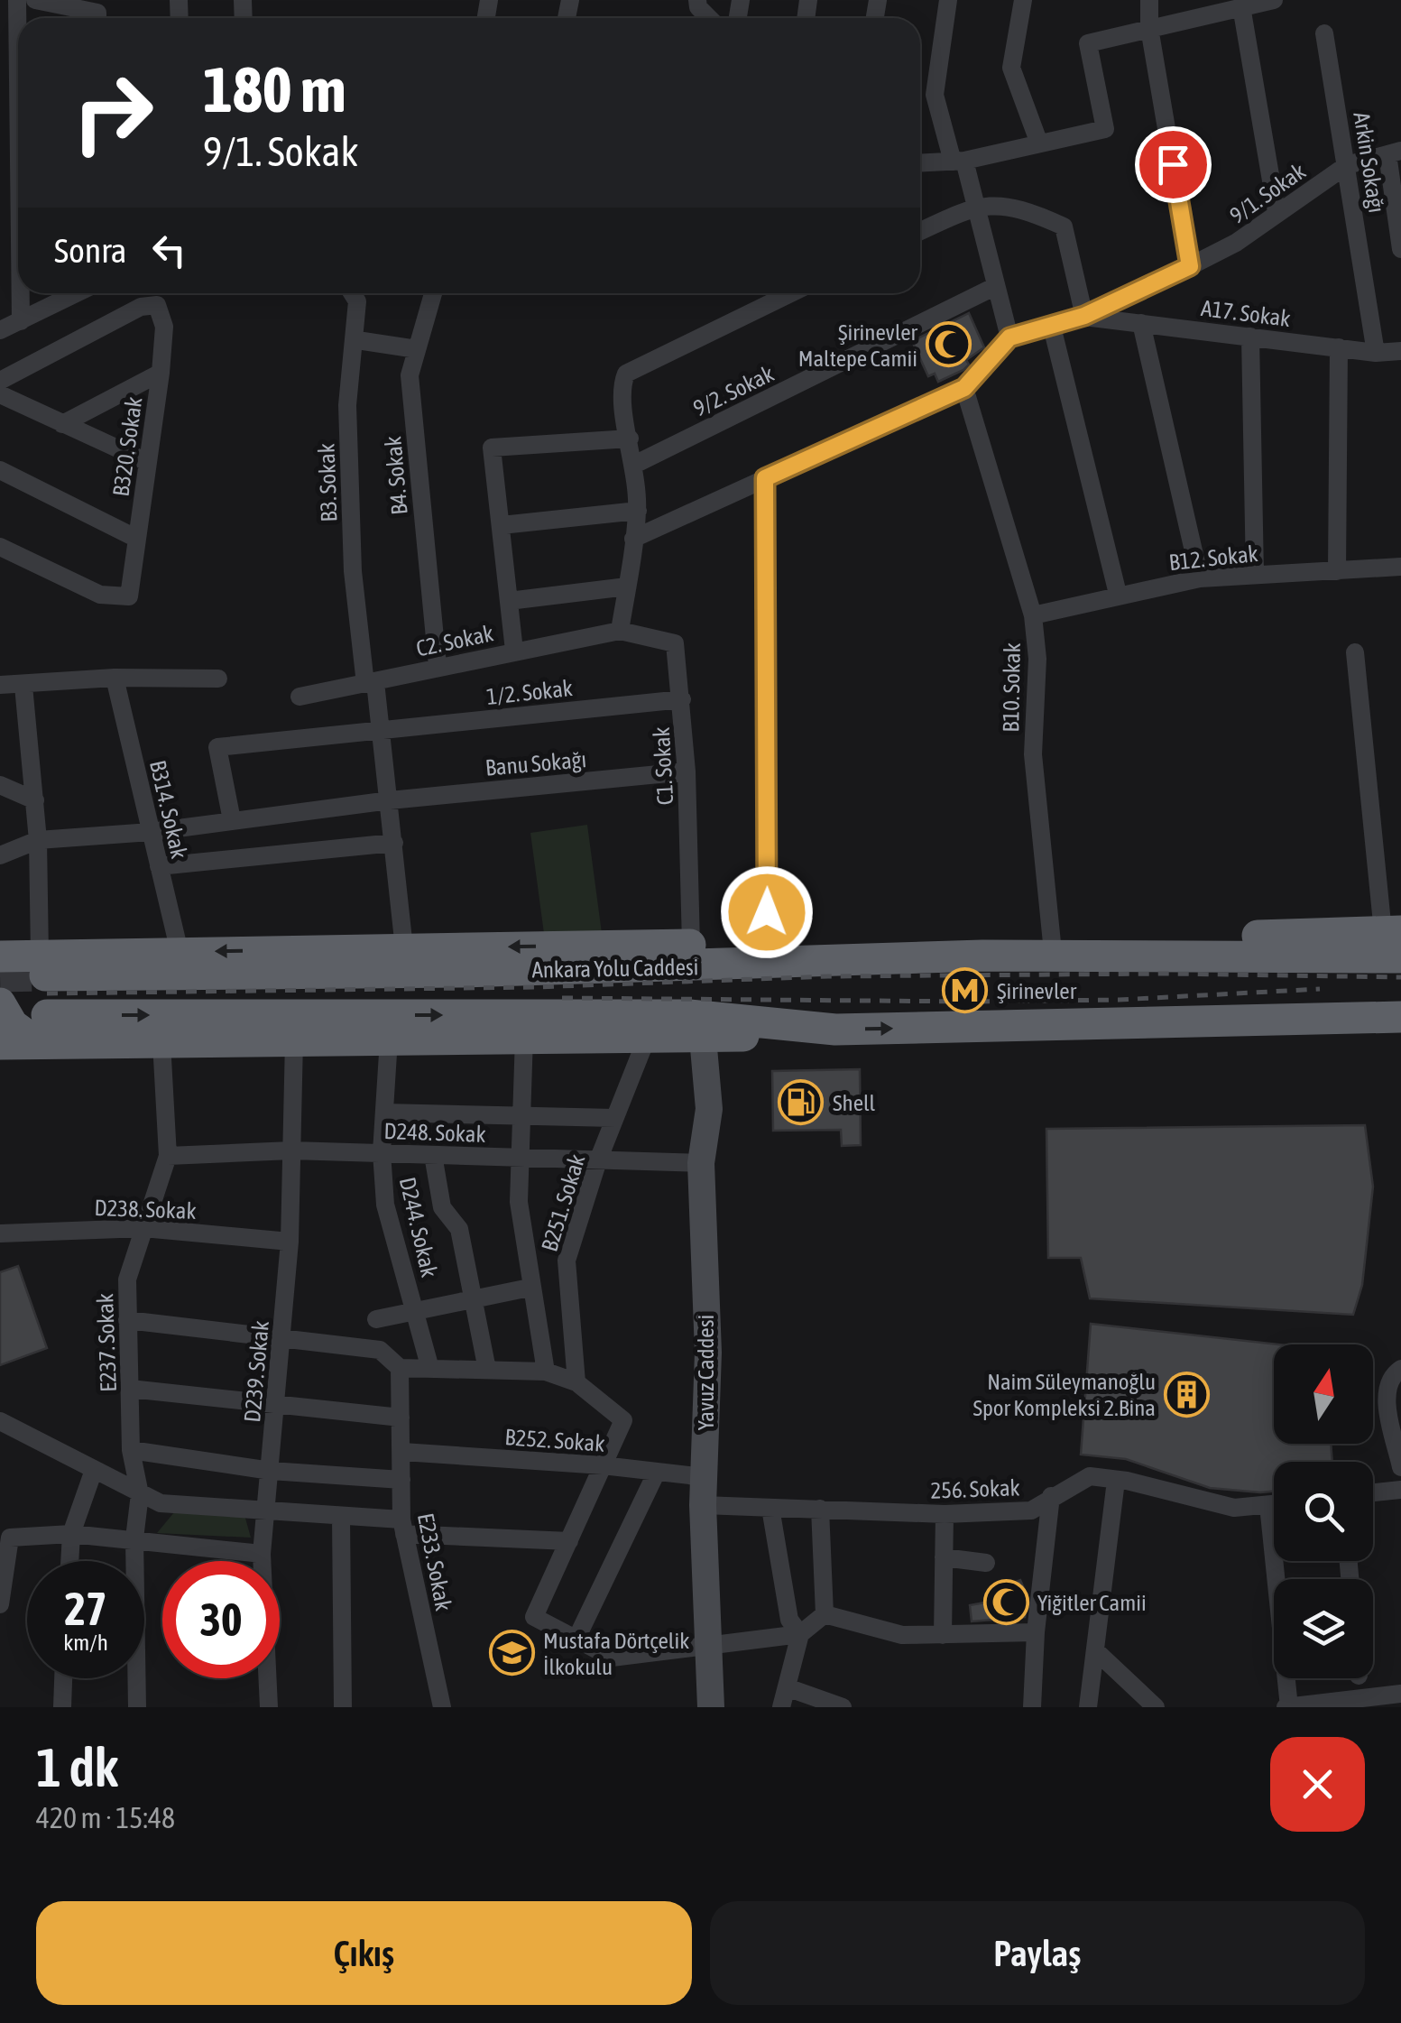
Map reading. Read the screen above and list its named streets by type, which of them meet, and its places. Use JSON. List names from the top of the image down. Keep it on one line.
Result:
{"streets":{"highway":["Ankara Yolu Caddesi"],"main road":["Yavuz Caddesi"],"street":["Arkin Sokağı","9/1. Sokak","A17. Sokak","9/2. Sokak","B320. Sokak","B4. Sokak","B3. Sokak","B12. Sokak","C2. Sokak","B10. Sokak","1/2. Sokak","Banu Sokağı","C1. Sokak","B314. Sokak","D248. Sokak","B251. Sokak","D238. Sokak","D244. Sokak","E237. Sokak","D239. Sokak","B252. Sokak","256. Sokak","E233. Sokak"]},"crossings":[["Arkin Sokağı","9/1. Sokak"],["Arkin Sokağı","A17. Sokak"],["9/1. Sokak","A17. Sokak"],["B4. Sokak","C2. Sokak"],["B3. Sokak","C2. Sokak"],["B3. Sokak","1/2. Sokak"],["B3. Sokak","Banu Sokağı"],["B12. Sokak","B10. Sokak"],["C2. Sokak","C1. Sokak"],["1/2. Sokak","Banu Sokağı"],["1/2. Sokak","C1. Sokak"],["Banu Sokağı","C1. Sokak"],["Banu Sokağı","B314. Sokak"],["D248. Sokak","B251. Sokak"],["D248. Sokak","D244. Sokak"],["D248. Sokak","E237. Sokak"],["D248. Sokak","D239. Sokak"],["D248. Sokak","Yavuz Caddesi"],["D238. Sokak","E237. Sokak"],["D238. Sokak","D239. Sokak"],["Yavuz Caddesi","B252. Sokak"],["Yavuz Caddesi","256. Sokak"],["B252. Sokak","E233. Sokak"]],"places":{"mosque":["Şirinevler Maltepe Camii","Yiğitler Camii"],"metro station":["Şirinevler"],"fuel station":["Shell"],"building":["Naim Süleymanoğlu Spor Kompleksi 2.Bina"],"school or university":["Mustafa Dörtçelik İlkokulu"]},"north":"top","page":{"turn":["180 m","9/1. Sokak"],"then":"Sonra","speed":"27 km/h","limit":"30","heading":["1 dk","420 m · 15:48"],"buttons":["Çıkış","Paylaş"]}}
